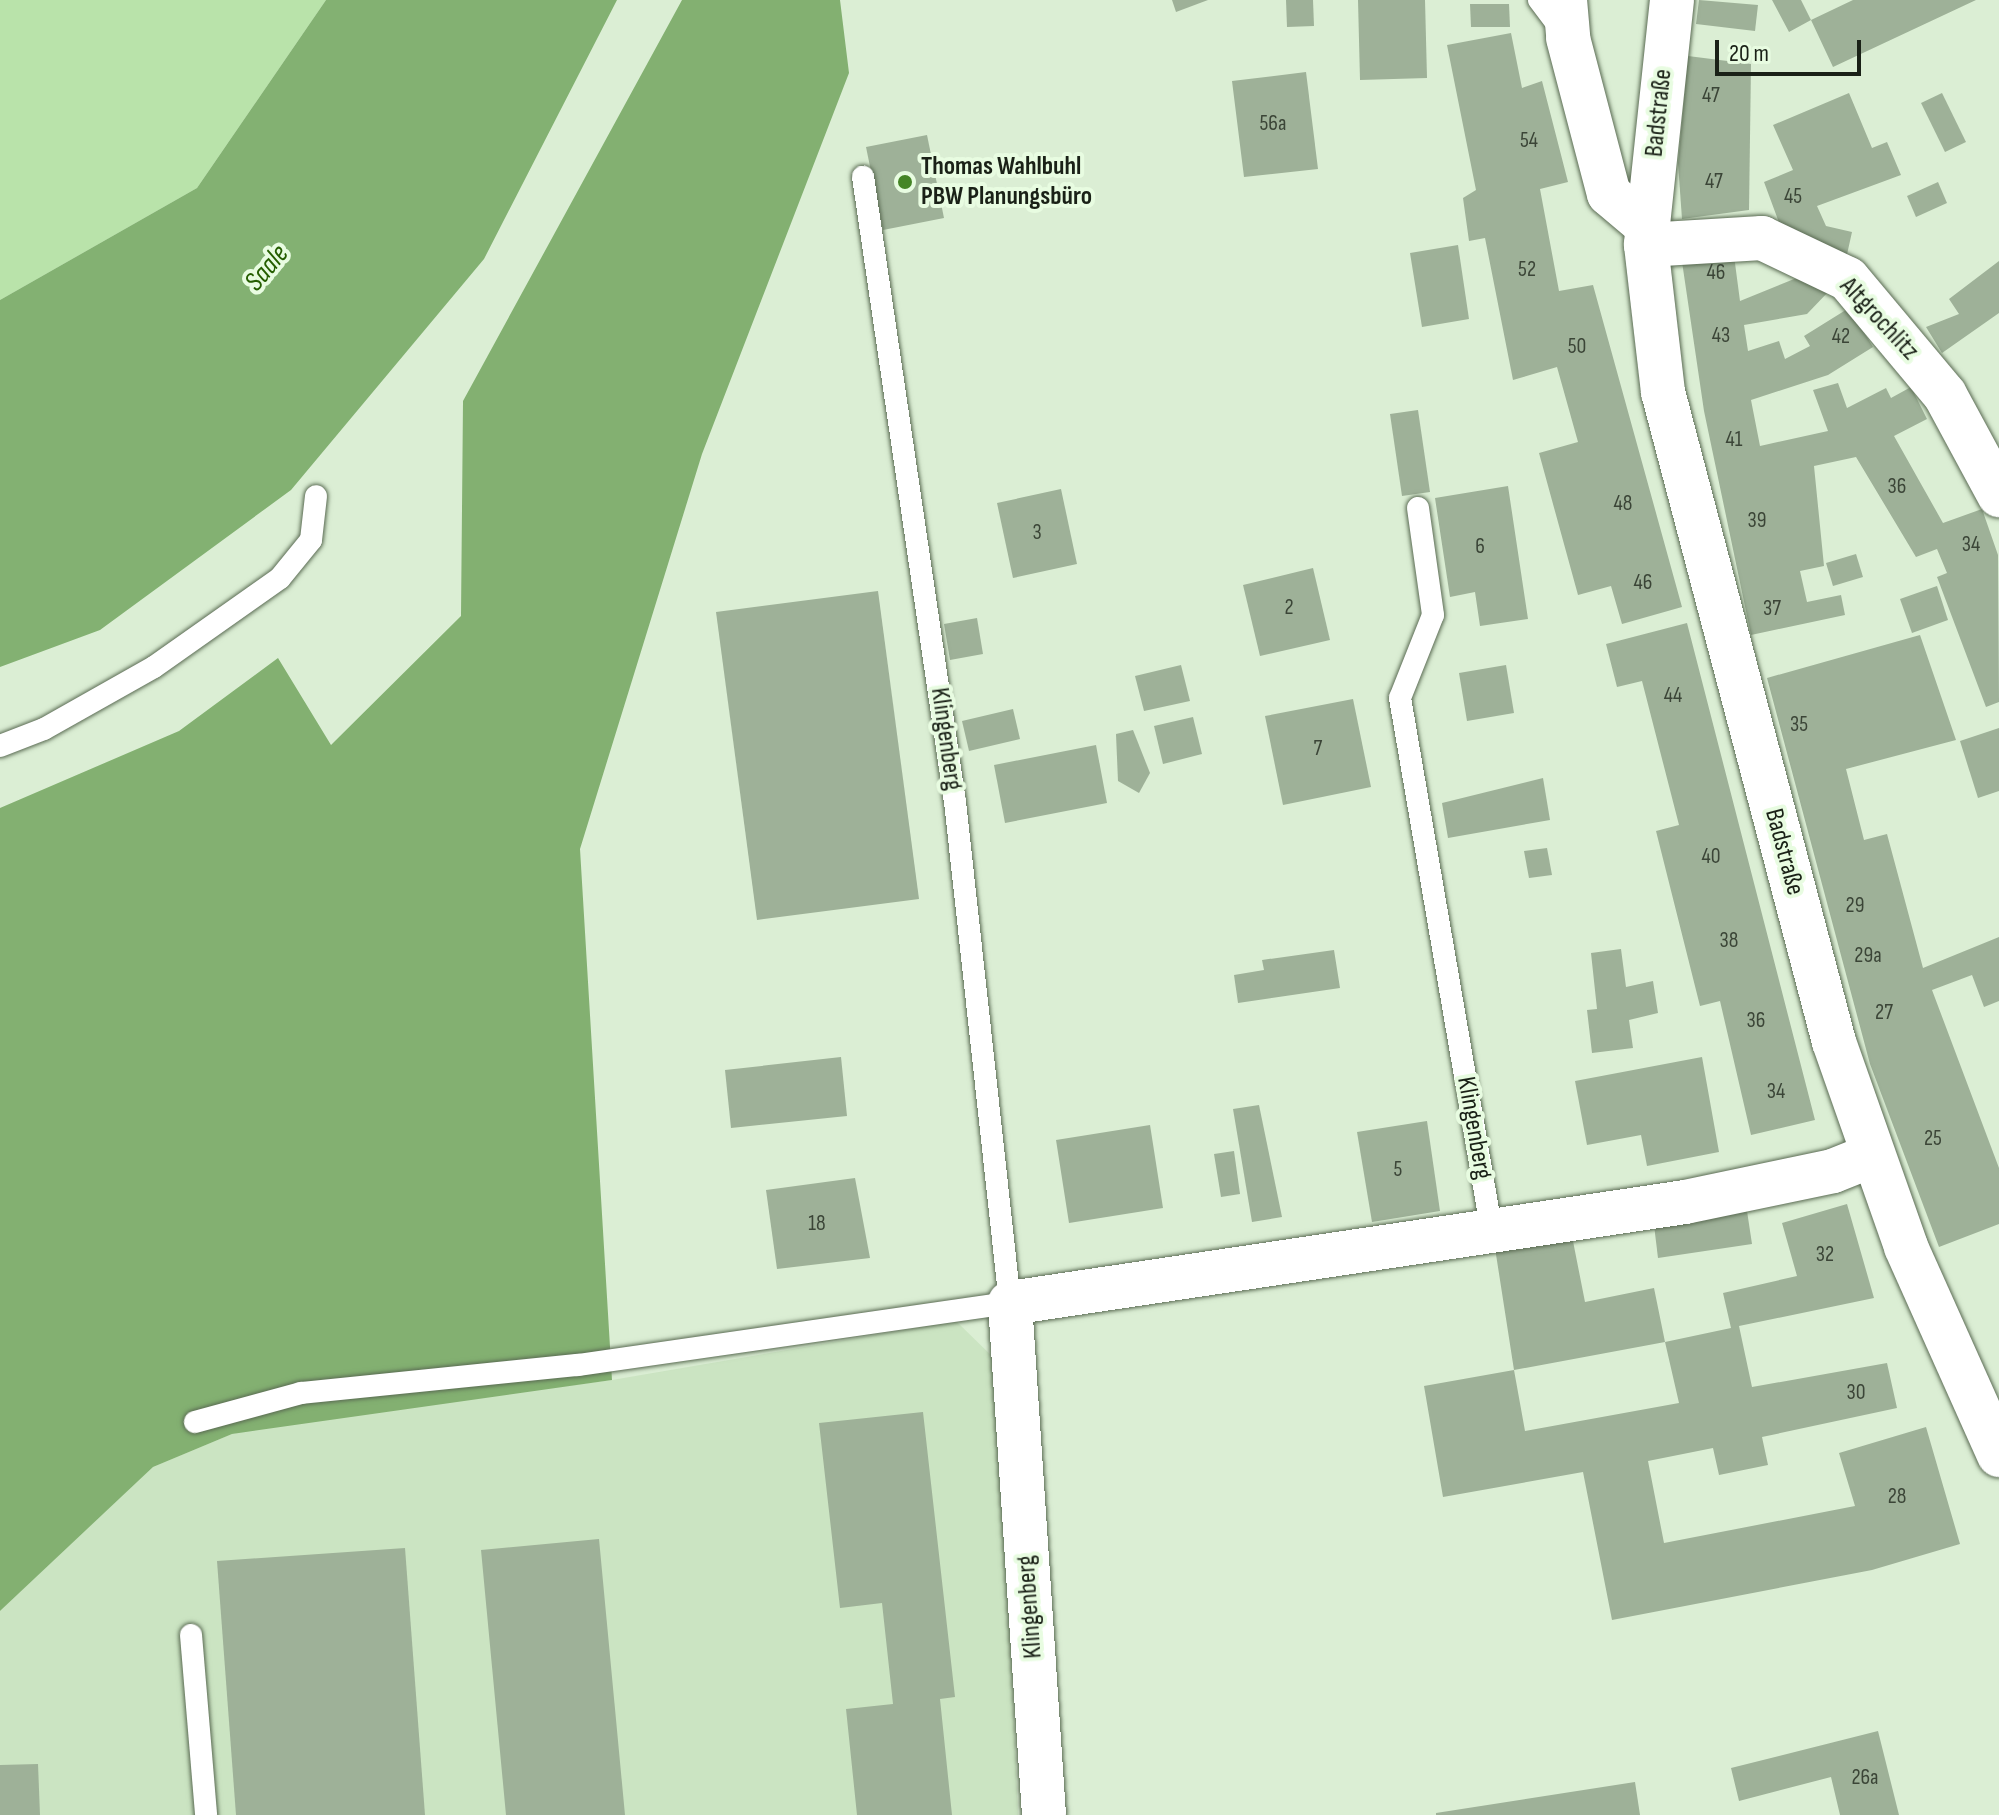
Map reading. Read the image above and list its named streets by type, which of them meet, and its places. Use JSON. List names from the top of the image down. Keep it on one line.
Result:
{"streets":{"street":["Badstraße","Altgrochlitz","Klingenberg"]},"crossings":[["Badstraße","Altgrochlitz"]],"water":["Saale"],"places":["Thomas Wahlbuhl PBW Planungsbüro"],"house_numbers":["47","56a","54","47","45","52","46","43","42","50","41","36","48","39","3","34","6","46","2","37","44","35","7","40","29","38","29a","27","36","34","25","5","18","32","30","28","26a"],"scale_bar":"20 m"}
